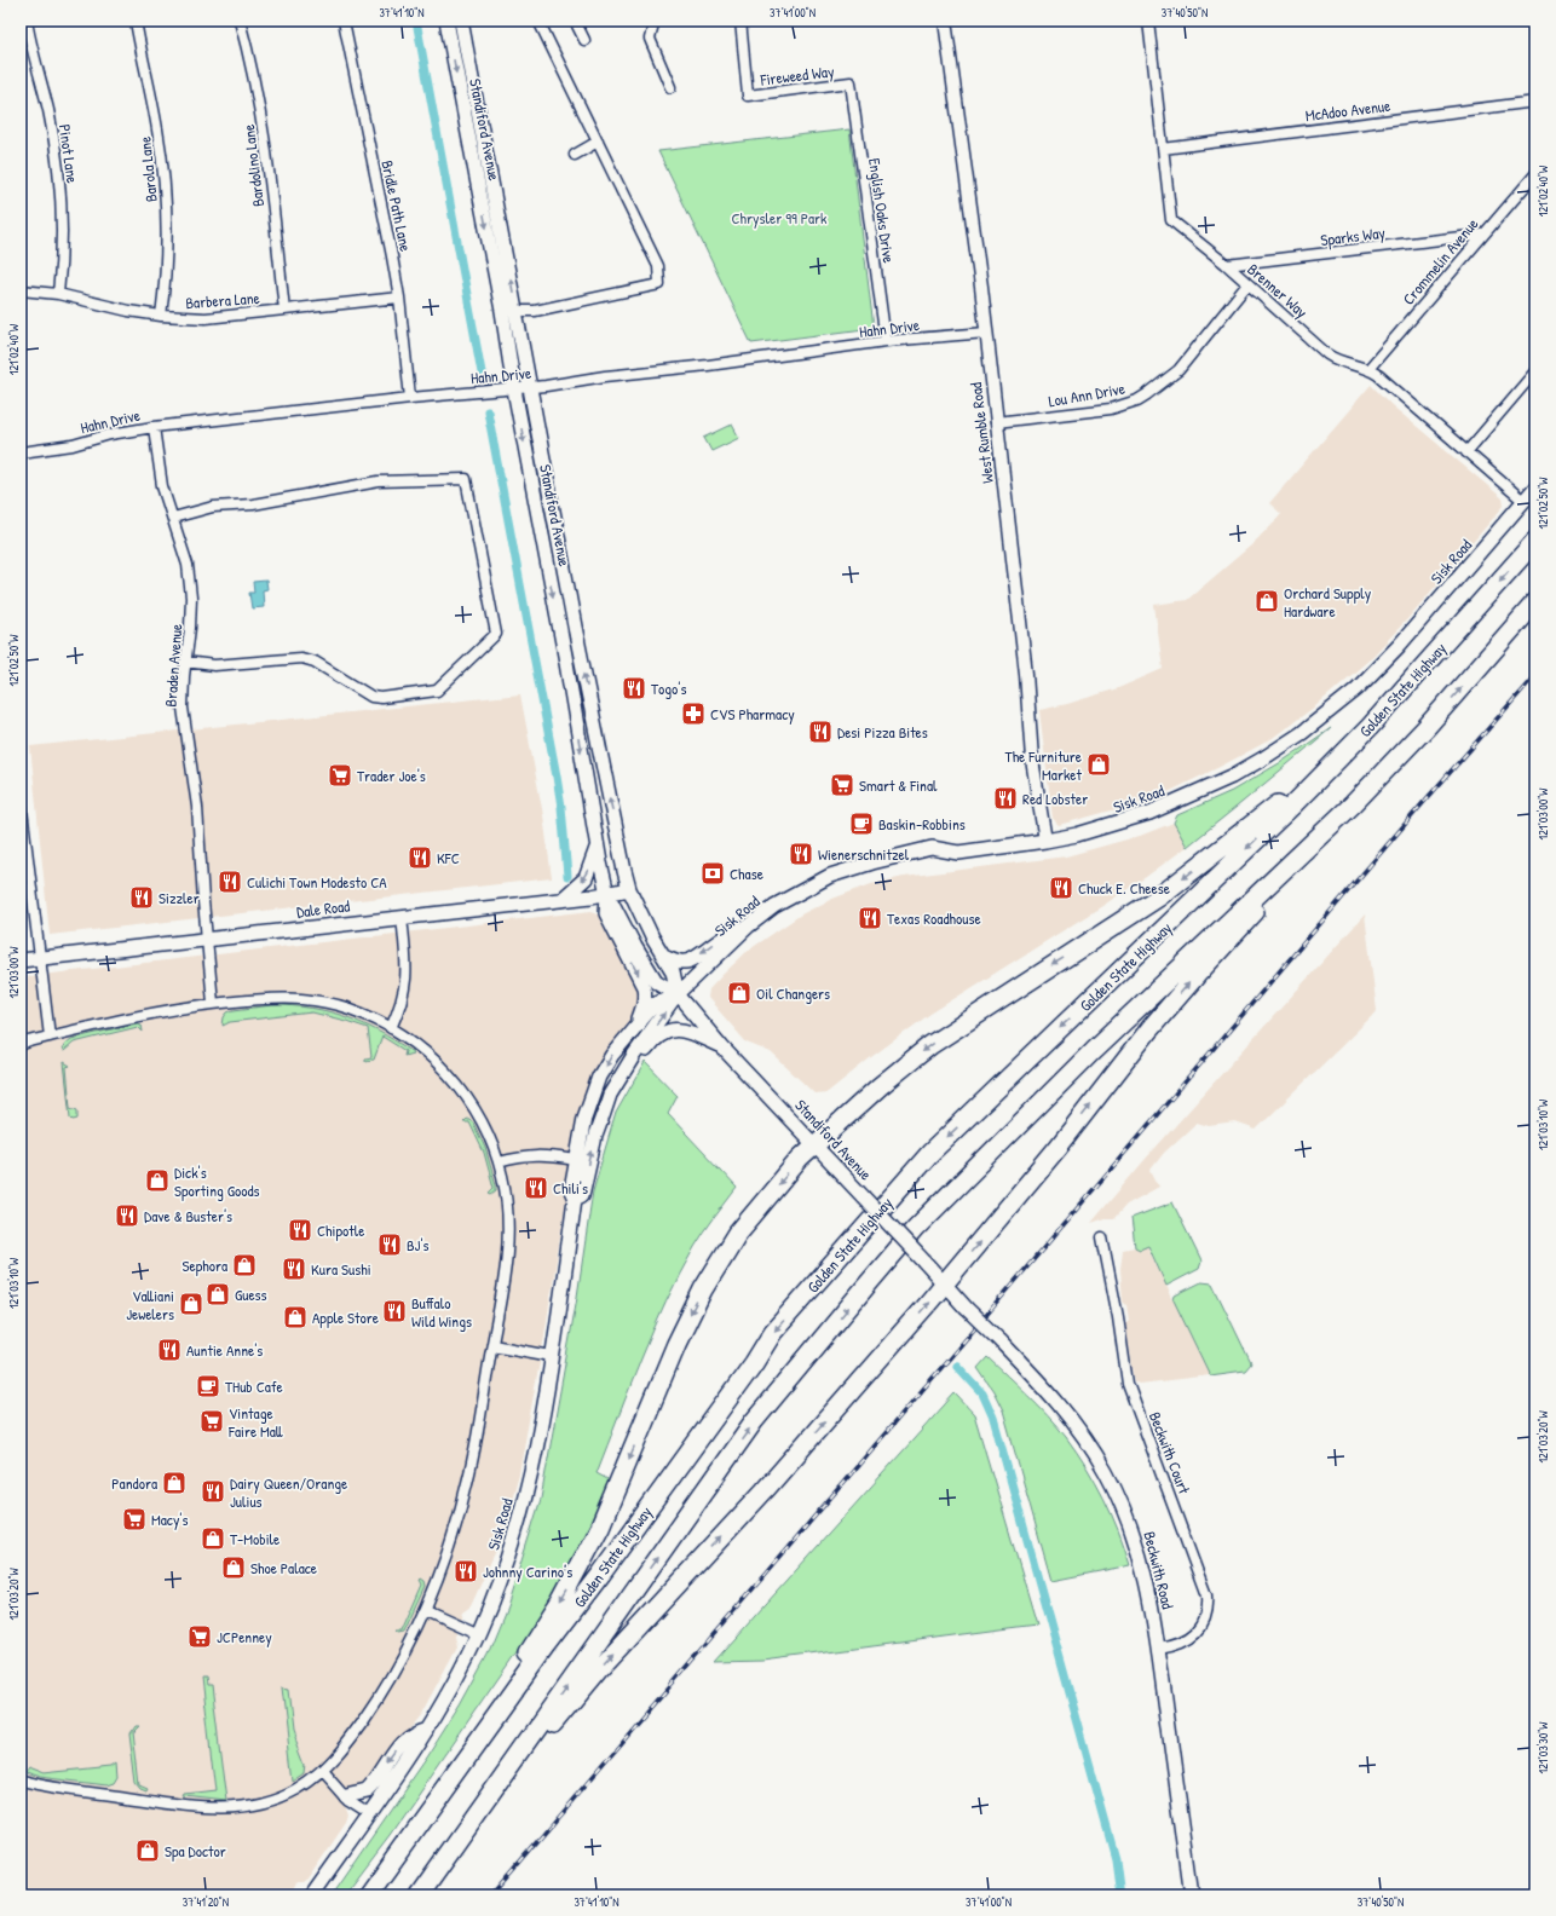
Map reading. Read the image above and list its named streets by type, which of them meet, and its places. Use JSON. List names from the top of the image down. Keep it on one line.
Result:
{"streets":{"highway":["Golden State Highway"],"main road":["Standiford Avenue","Sisk Road","Dale Road","Beckwith Road"],"street":["Fireweed Way","McAdoo Avenue","Pinot Lane","Bardolino Lane","Barola Lane","Bridle Path Lane","English Oaks Drive","Sparks Way","Crommelin Avenue","Brenner Way","Barbera Lane","Hahn Drive","Lou Ann Drive","West Rumble Road","Braden Avenue","Beckwith Court"]},"crossings":[["Fireweed Way","English Oaks Drive"],["McAdoo Avenue","Brenner Way"],["Standiford Avenue","Hahn Drive"],["Standiford Avenue","Sisk Road"],["Standiford Avenue","Dale Road"],["Standiford Avenue","Beckwith Road"],["Pinot Lane","Barbera Lane"],["Bardolino Lane","Barbera Lane"],["Barola Lane","Barbera Lane"],["Bridle Path Lane","Barbera Lane"],["Bridle Path Lane","Hahn Drive"],["English Oaks Drive","Hahn Drive"],["Sparks Way","Crommelin Avenue"],["Sparks Way","Brenner Way"],["Crommelin Avenue","Brenner Way"],["Brenner Way","Lou Ann Drive"],["Brenner Way","Sisk Road"],["Hahn Drive","West Rumble Road"],["Hahn Drive","Braden Avenue"],["Lou Ann Drive","West Rumble Road"],["West Rumble Road","Sisk Road"],["Braden Avenue","Dale Road"],["Beckwith Court","Beckwith Road"]],"parks":["Chrysler 99 Park"],"places":{"shop":["Orchard Supply Hardware","The Furniture Market","Oil Changers","Dick's Sporting Goods","Sephora","Guess","Valliani Jewelers","Apple Store","Pandora","T-Mobile","Shoe Palace","Spa Doctor"],"restaurant":["Togo's","Desi Pizza Bites","Red Lobster","Wienerschnitzel","KFC","Culichi Town Modesto CA","Chuck E. Cheese","Sizzler","Texas Roadhouse","Chili's","Dave & Buster's","Chipotle","BJ's","Kura Sushi","Buffalo Wild Wings","Auntie Anne's","Dairy Queen/Orange Julius","Johnny Carino's"],"pharmacy":["CVS Pharmacy"],"supermarket":["Trader Joe's","Smart & Final","Vintage Faire Mall","Macy's","JCPenney"],"cafe":["Baskin-Robbins","THub Cafe"],"bank":["Chase"]},"coordinates":["37°41'10\"N","37°41'00\"N","37°40'50\"N","121°02'40\"W","121°02'50\"W","121°03'00\"W","121°03'10\"W","121°03'20\"W","121°03'30\"W","37°41'20\"N"]}
